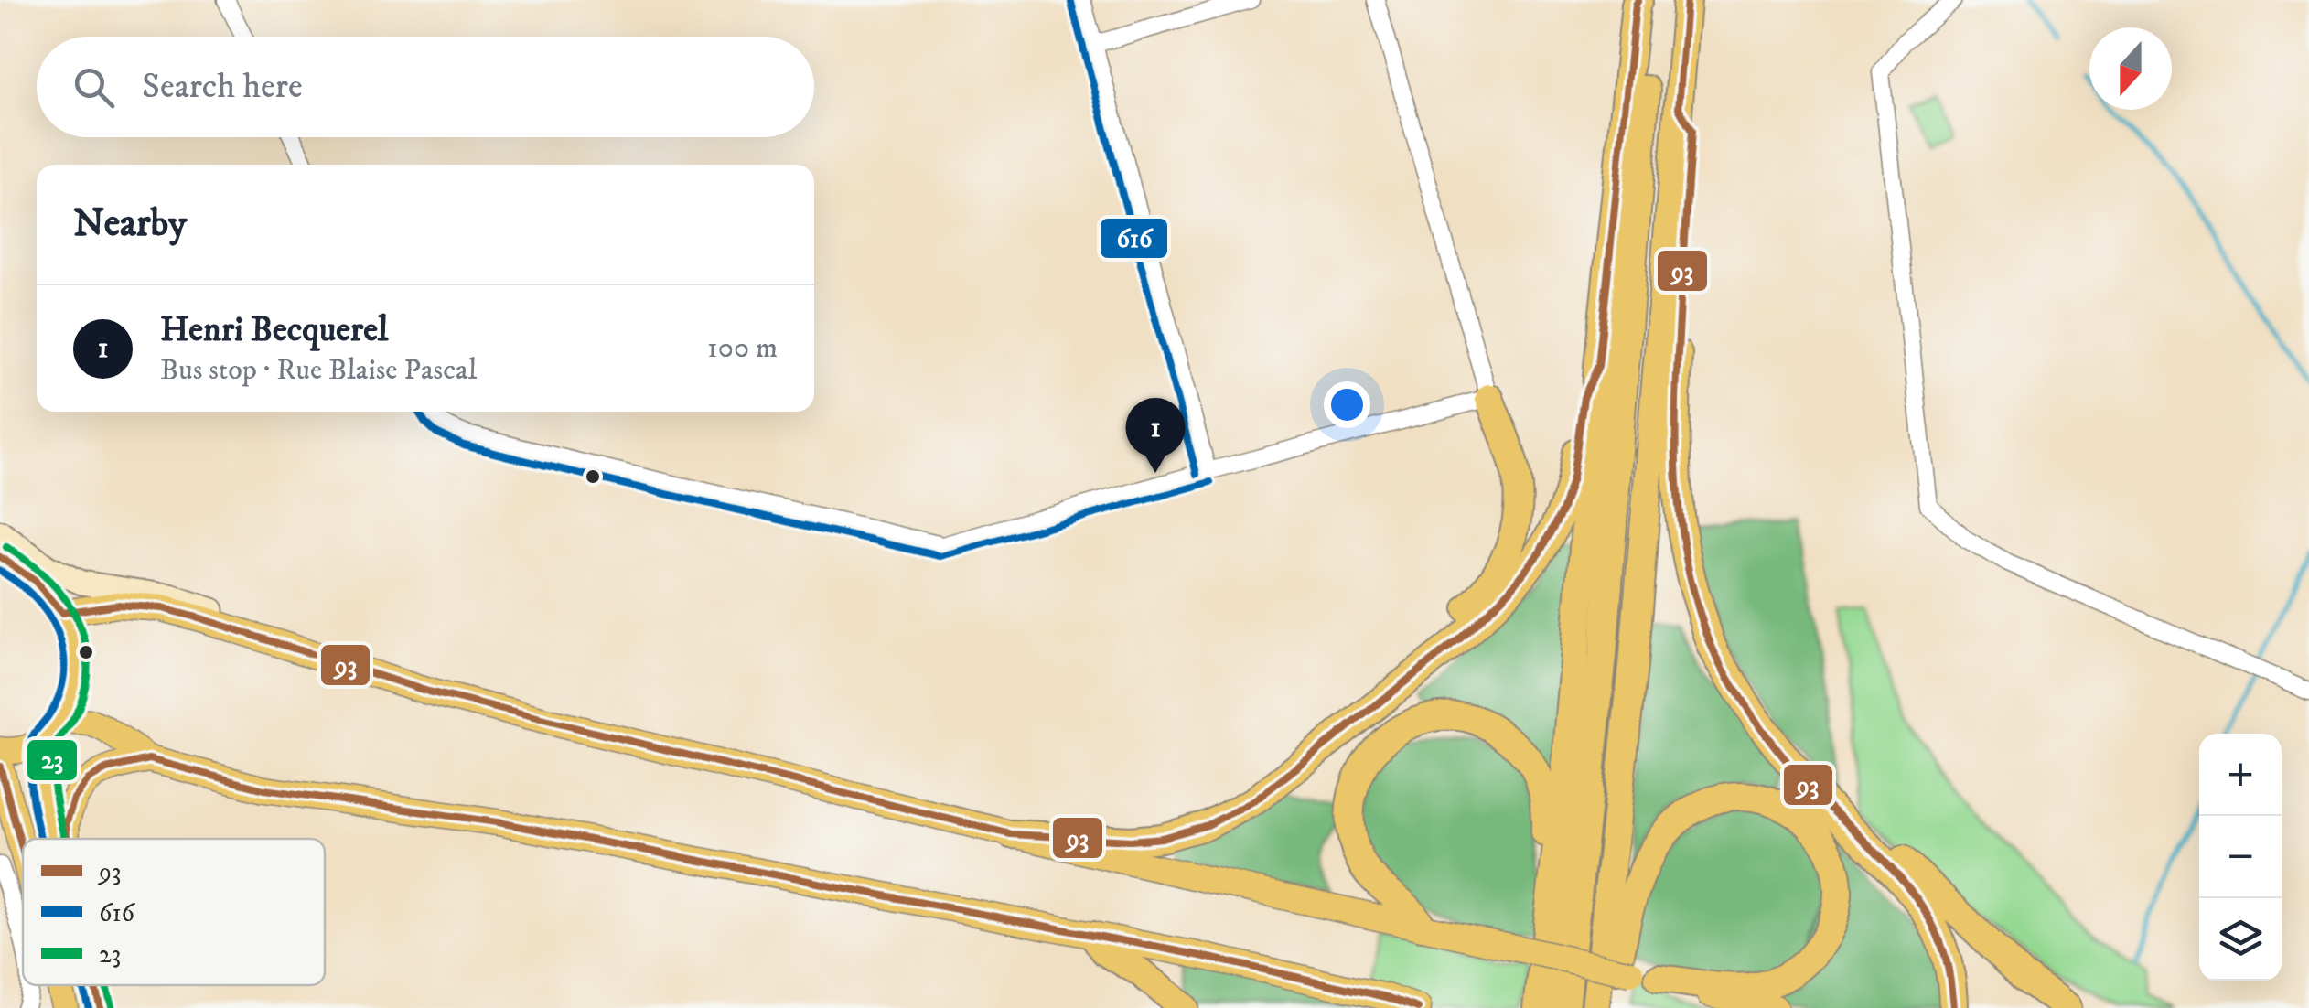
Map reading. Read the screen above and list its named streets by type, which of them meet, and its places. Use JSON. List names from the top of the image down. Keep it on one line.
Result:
{"lines":["transit line 93","transit line 616","transit line 23"],"legend":["93","616","23"],"north":"bottom","page":{"search":"Search here","heading":"Nearby","list":[{"mark":"1","name":"Henri Becquerel","note":"Bus stop · Rue Blaise Pascal","value":"100 m"}],"pins":"1","map_buttons":["+","−"]}}
